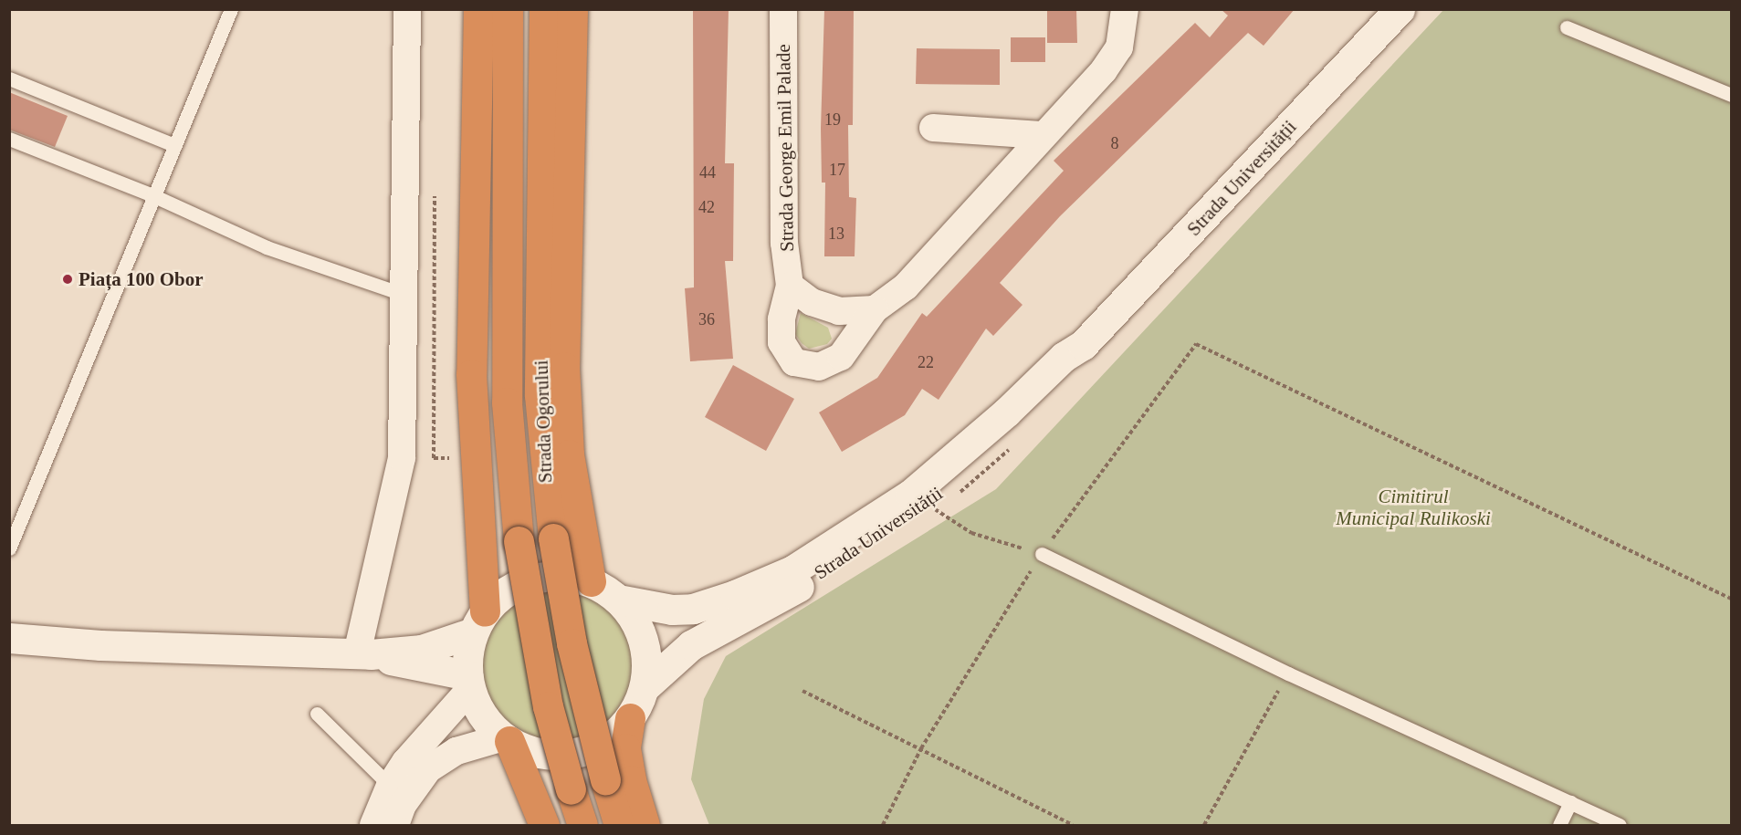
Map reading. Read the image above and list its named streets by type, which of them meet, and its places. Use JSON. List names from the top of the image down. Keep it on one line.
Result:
{"streets":{"highway":["Strada Ogorului"],"main road":["Strada Universității"],"street":["Strada George Emil Palade"]},"parks":["Cimitirul Municipal Rulikoski"],"places":["Piața 100 Obor"],"house_numbers":["19","8","17","44","42","13","36","22"]}
